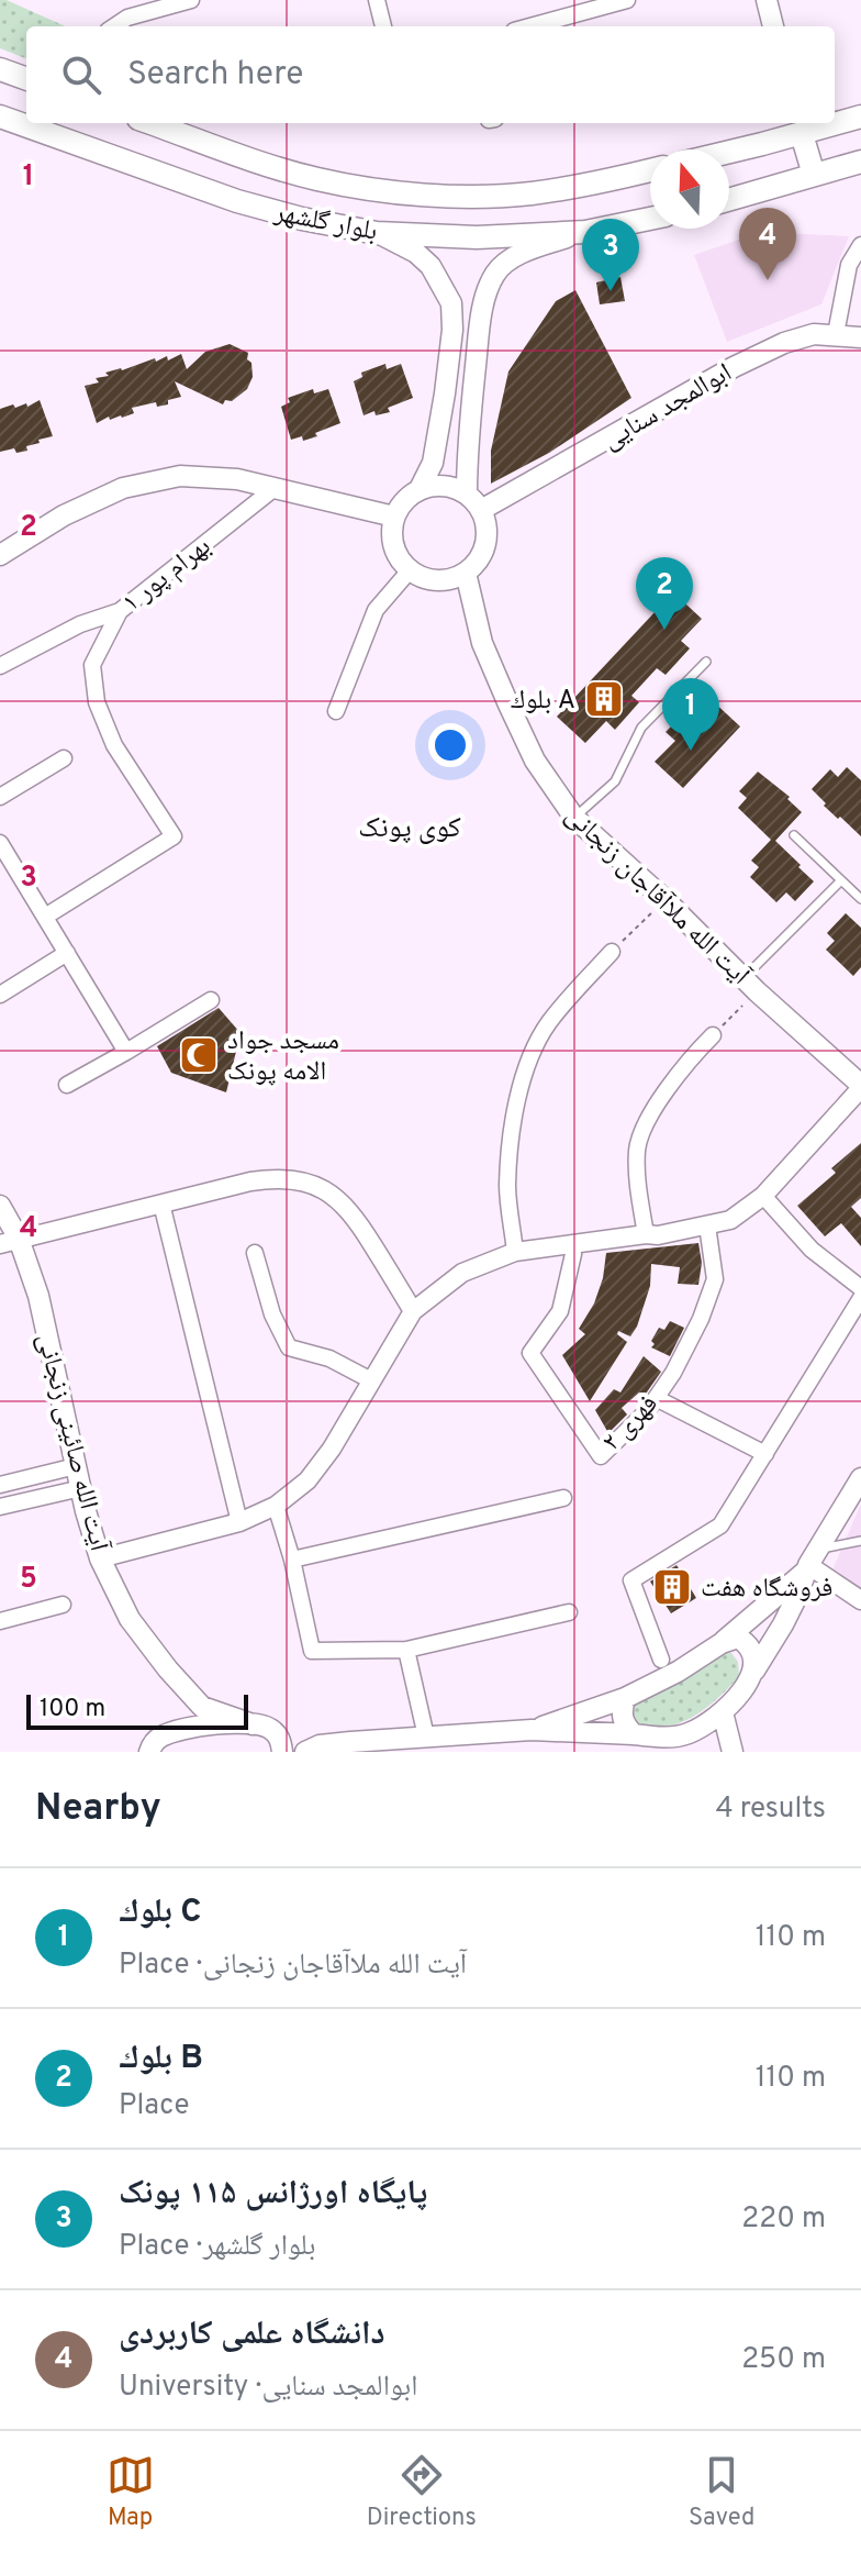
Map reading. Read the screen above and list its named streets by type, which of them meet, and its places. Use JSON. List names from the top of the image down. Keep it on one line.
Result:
{"streets":{"main road":["بلوار گلشهر","ابوالمجد سنایی","آیت الله ملاآقاجان زنجانی","آیت الله صائینی زنجانی"],"street":["بهرام پور ۱","فهری ۲"]},"crossings":[["ابوالمجد سنایی","آیت الله ملاآقاجان زنجانی"]],"districts":["کوی پونک"],"places":{"building":["بلوك A","فروشگاه هفت"],"mosque":["مسجد جواد الامه پونک"]},"scale_bar":"100 m","north":"top","page":{"search":"Search here","pins":["4","3","2","1"],"scale":"100 m","heading":["Nearby","4 results"],"list":[{"mark":"1","name":"بلوك C","note":"Place · آیت الله ملاآقاجان زنجانی","value":"110 m"},{"mark":"2","name":"بلوك B","note":"Place","value":"110 m"},{"mark":"3","name":"پایگاه اورژانس ۱۱۵ پونک","note":"Place · بلوار گلشهر","value":"220 m"},{"mark":"4","name":"دانشگاه علمی کاربردی","note":"University · ابوالمجد سنایی","value":"250 m"}],"nav":["Map","Directions","Saved"]},"grid":{"rows":["1","2","3","4","5"]}}
